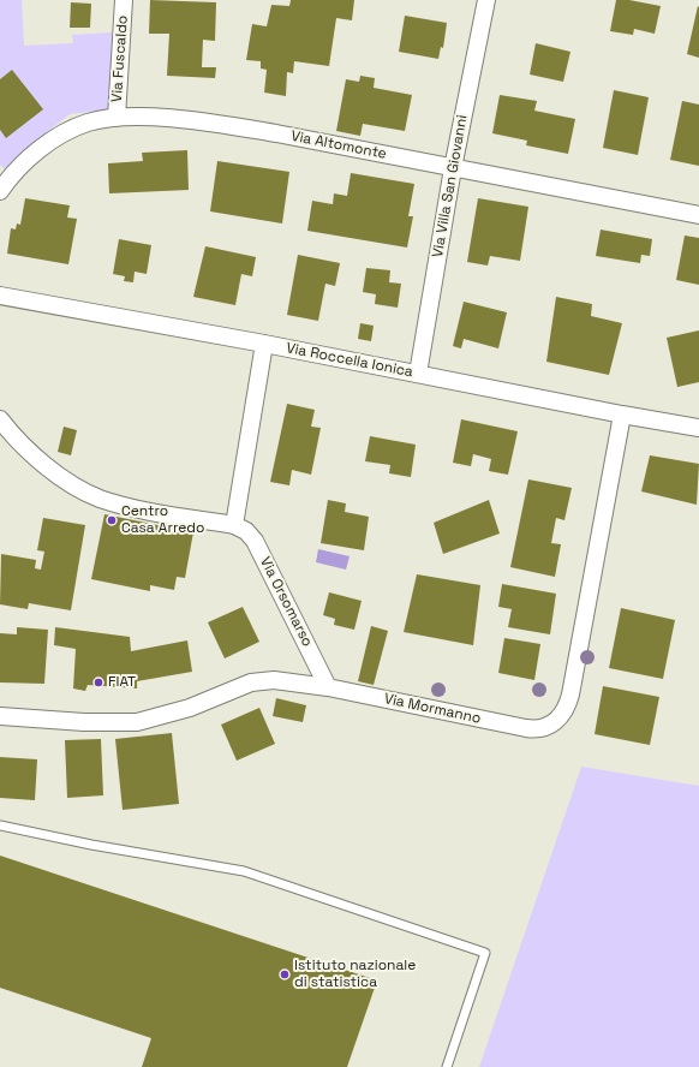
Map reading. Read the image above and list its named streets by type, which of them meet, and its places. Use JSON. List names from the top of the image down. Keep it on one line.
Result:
{"streets":{"street":["Via Fuscaldo","Via Altomonte","Via Villa San Giovanni","Via Roccella Ionica","Via Orsomarso","Via Mormanno"]},"crossings":[["Via Fuscaldo","Via Altomonte"],["Via Altomonte","Via Villa San Giovanni"],["Via Villa San Giovanni","Via Roccella Ionica"],["Via Roccella Ionica","Via Mormanno"],["Via Orsomarso","Via Mormanno"]],"places":["Centro Casa Arredo","FIAT","Istituto nazionale di statistica"]}
